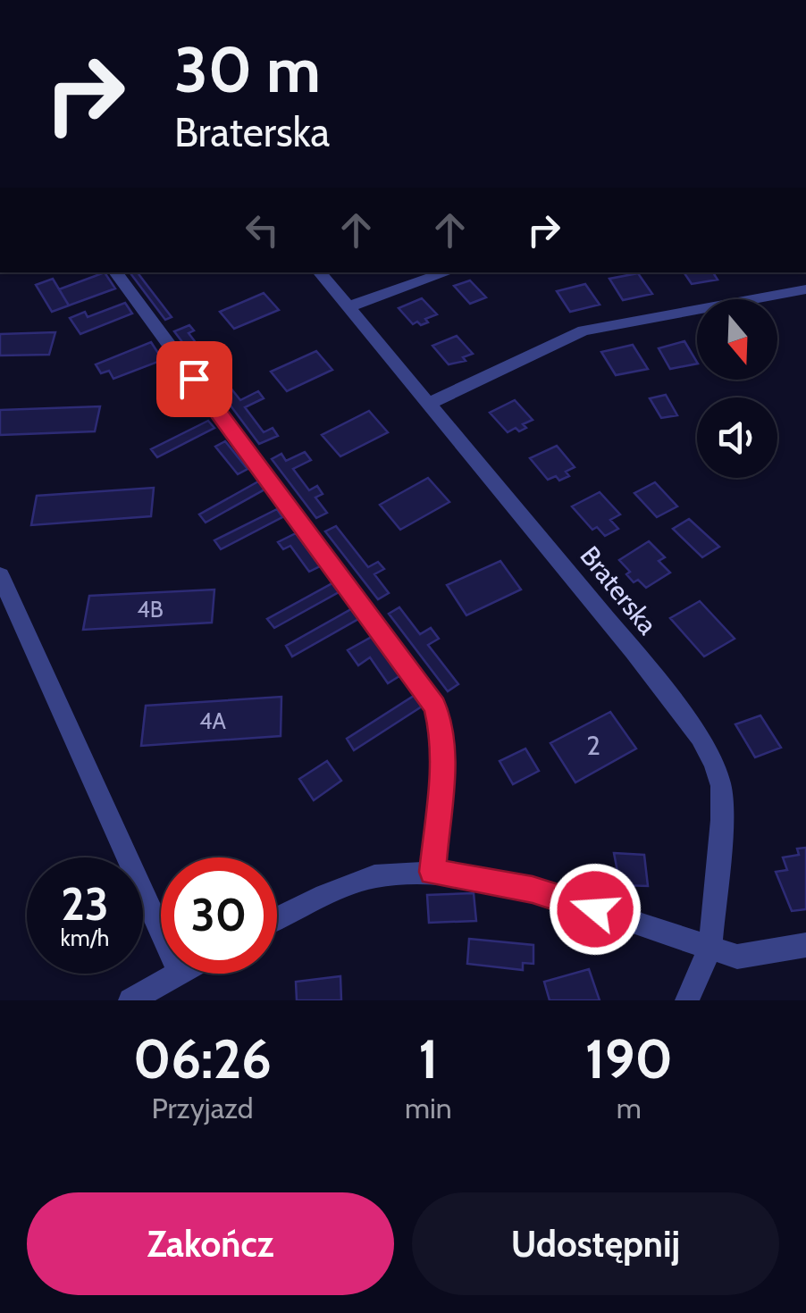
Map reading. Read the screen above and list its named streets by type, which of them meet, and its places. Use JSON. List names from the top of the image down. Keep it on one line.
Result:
{"streets":{"street":["Braterska"]},"house_numbers":["4B","4A","2"],"north":"bottom","page":{"turn":["30 m","Braterska"],"speed":"23 km/h","limit":"30","eta":["06:26","Przyjazd","1","min","190","m"],"buttons":["Zakończ","Udostępnij"]}}
